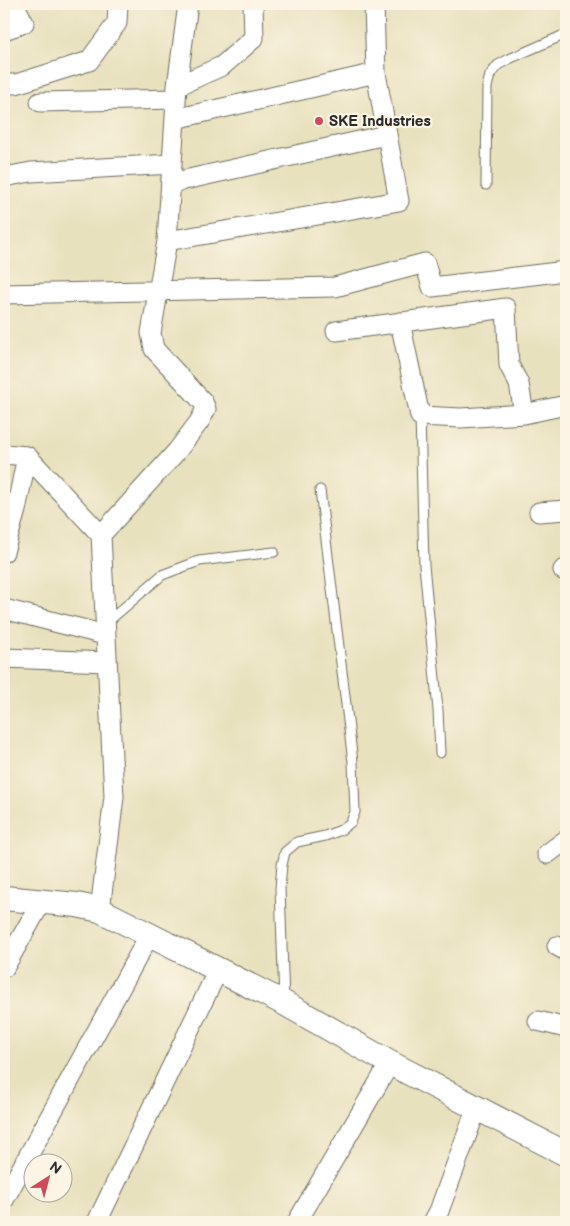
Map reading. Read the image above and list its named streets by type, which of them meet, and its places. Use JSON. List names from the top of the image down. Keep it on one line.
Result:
{"places":["SKE Industries"],"north":"top right"}
